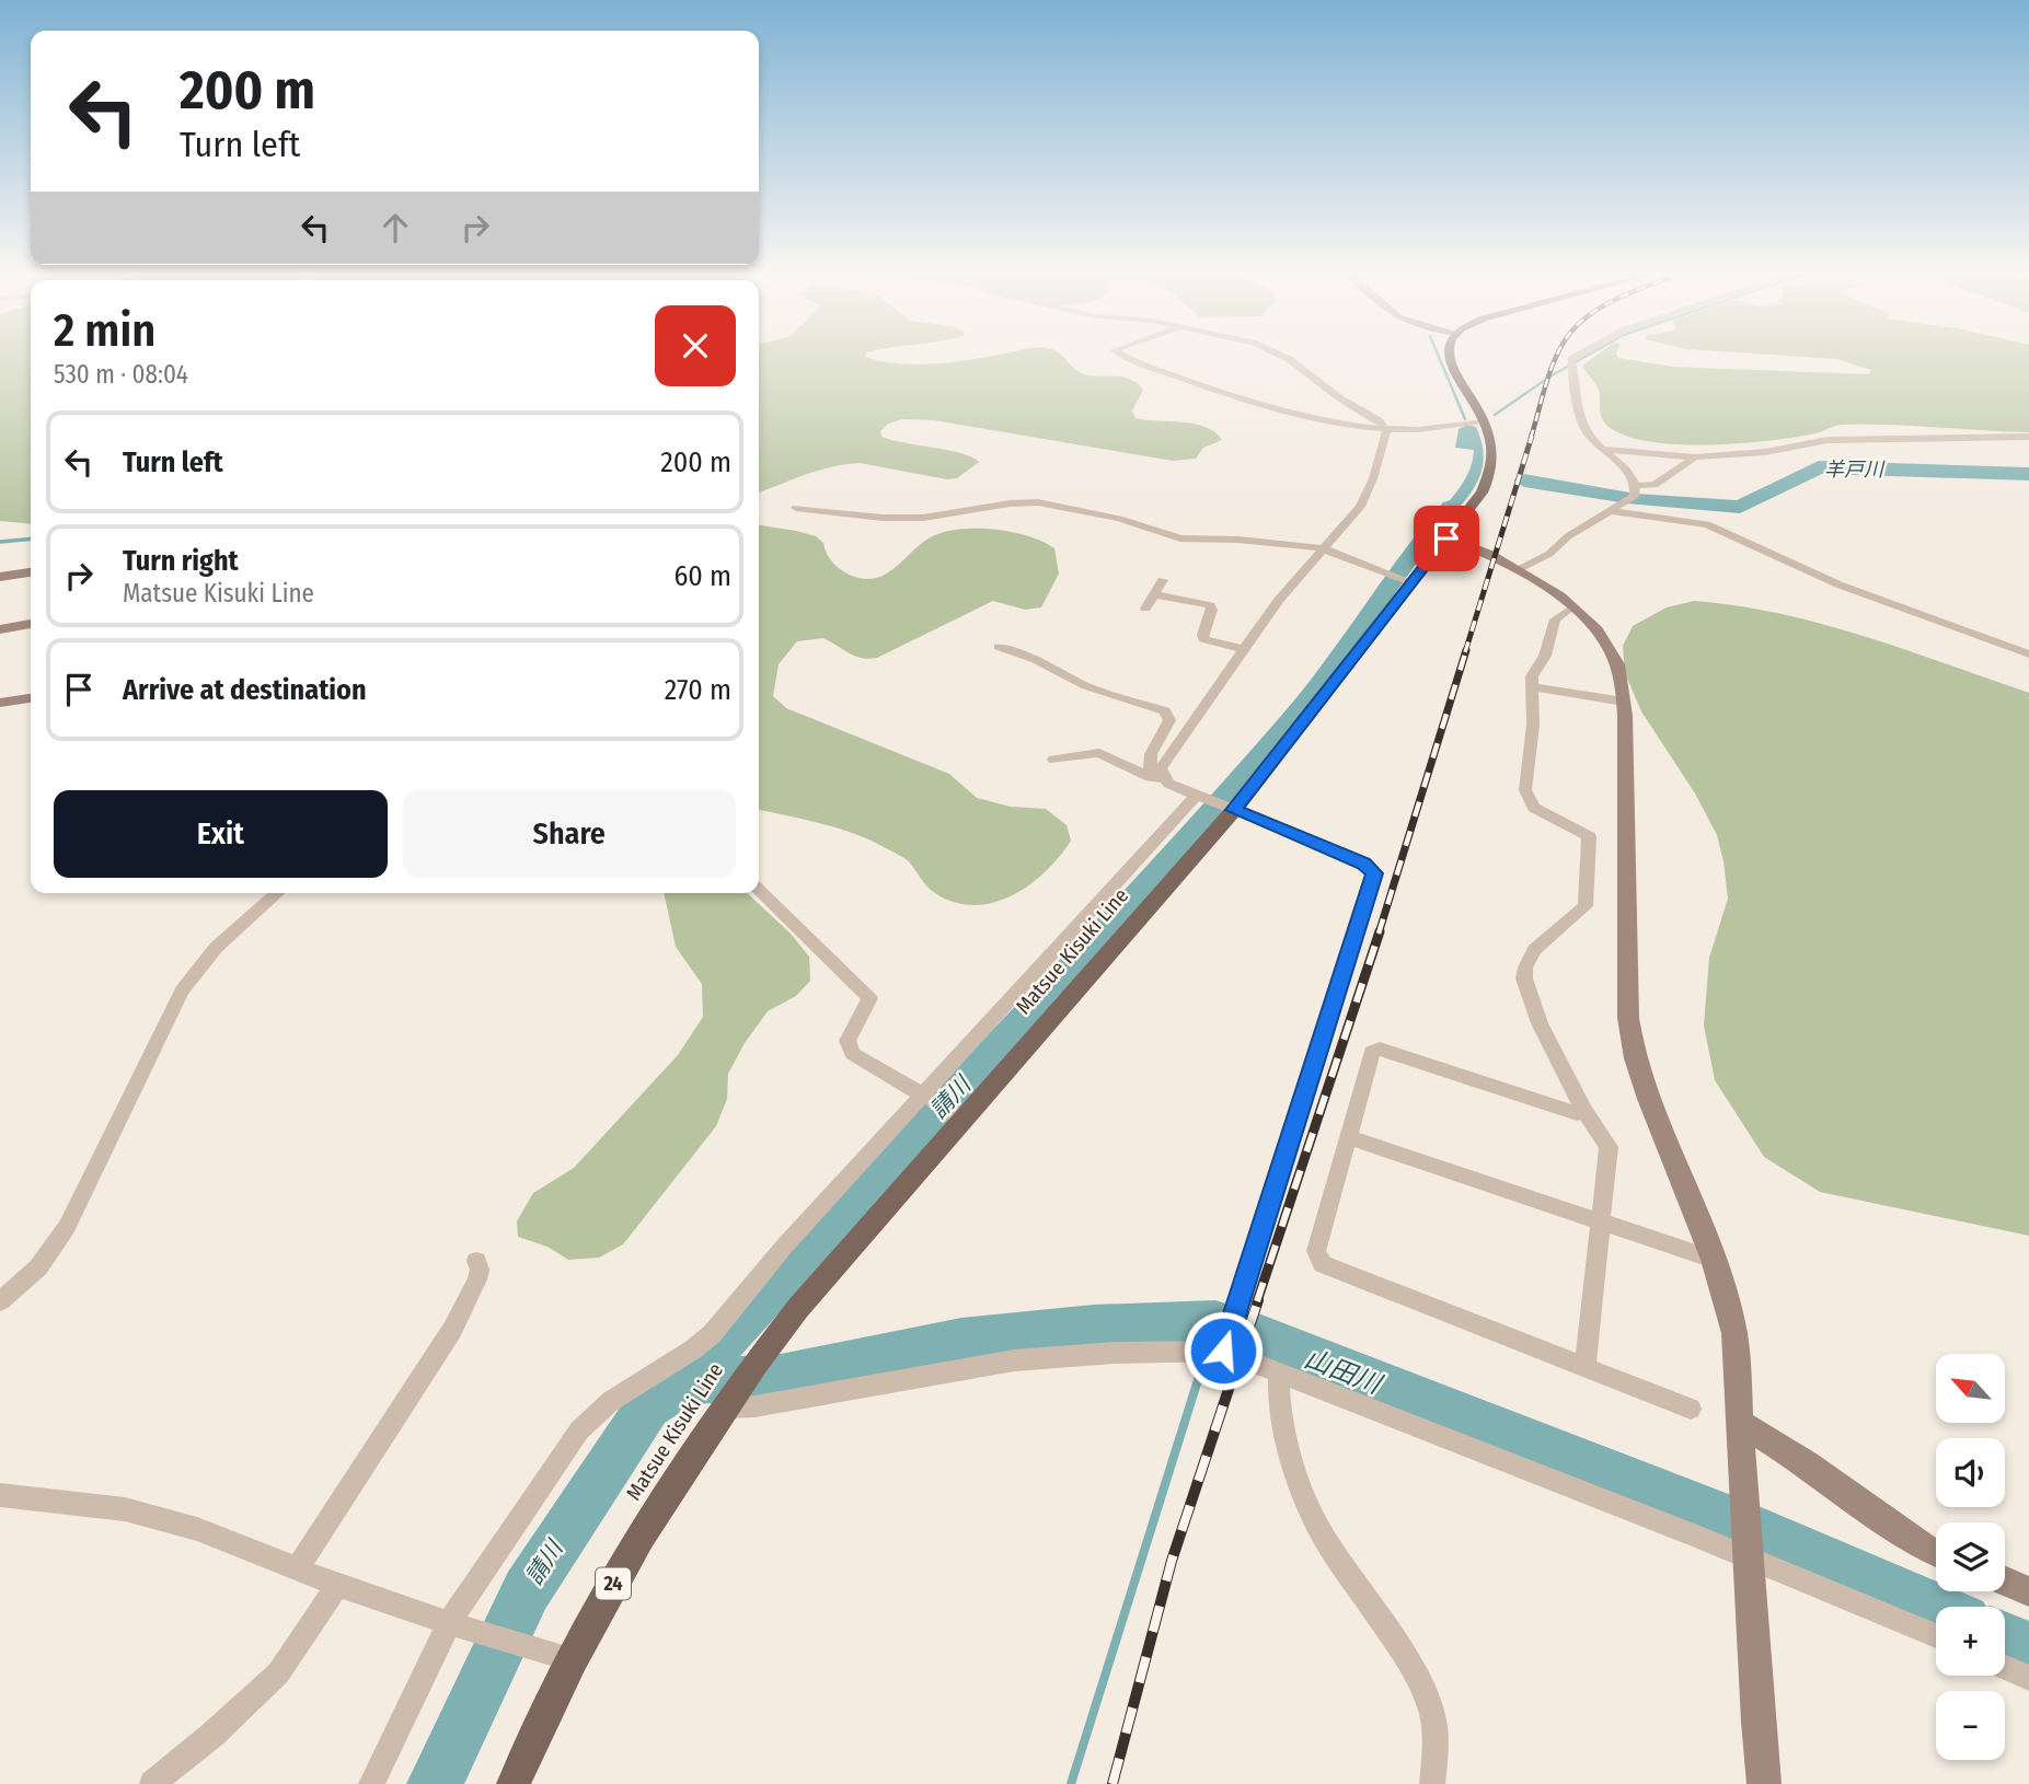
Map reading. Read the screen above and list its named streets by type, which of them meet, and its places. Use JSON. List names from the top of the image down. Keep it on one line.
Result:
{"streets":{"main road":["Matsue Kisuki Line","24"]},"water":["羊戸川","請川","山田川"],"north":"top left","page":{"turn":["200 m","Turn left"],"heading":["2 min","530 m · 08:04"],"list":[{"name":"Turn left","value":"200 m"},{"name":"Turn right","note":"Matsue Kisuki Line","value":"60 m"},{"name":"Arrive at destination","value":"270 m"}],"buttons":["Exit","Share"],"map_buttons":["+","−"]}}
